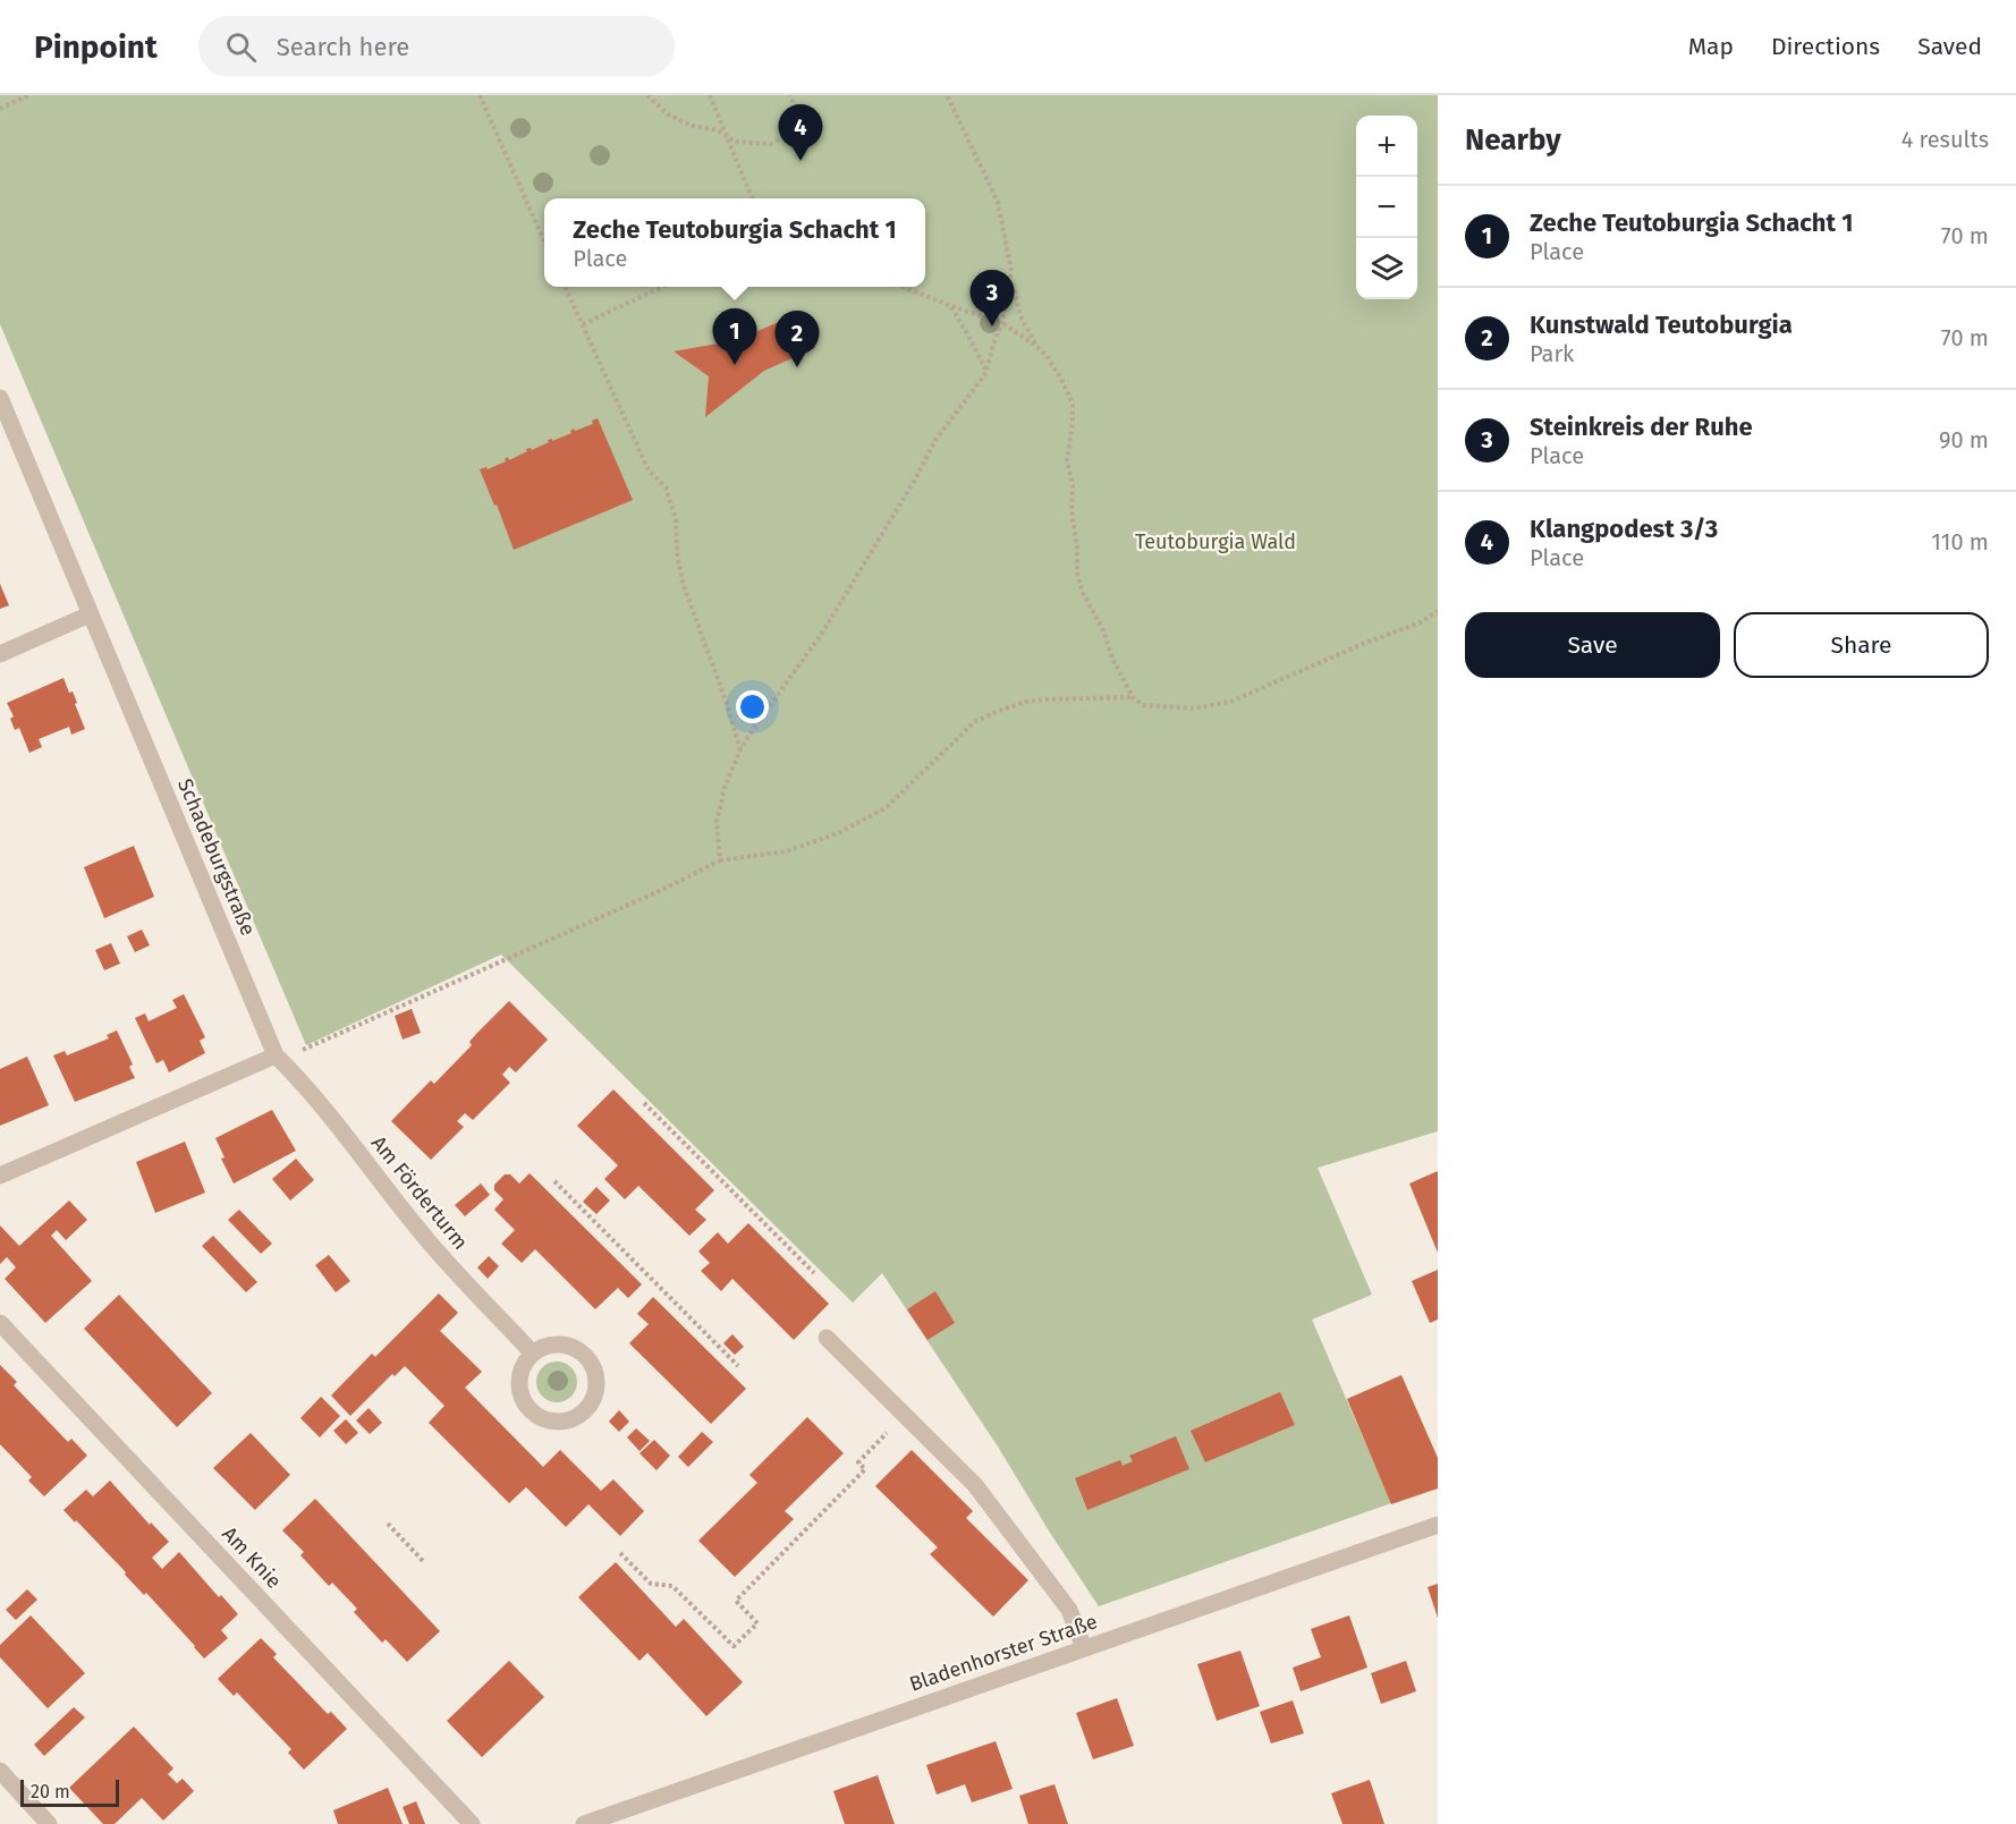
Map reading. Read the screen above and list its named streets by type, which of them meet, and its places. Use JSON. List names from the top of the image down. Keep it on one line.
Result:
{"streets":{"street":["Schadeburgstraße","Am Förderturm","Am Knie","Bladenhorster Straße"]},"crossings":[["Schadeburgstraße","Am Förderturm"]],"parks":["Teutoburgia Wald"],"scale_bar":"20 m","page":{"header":"Pinpoint","search":"Search here","nav":["Map","Directions","Saved"],"heading":["Nearby","4 results"],"pins":["4","3","1","2"],"map_buttons":["+","−"],"list":[{"mark":"1","name":"Zeche Teutoburgia Schacht 1","note":"Place","value":"70 m"},{"mark":"2","name":"Kunstwald Teutoburgia","note":"Park","value":"70 m"},{"mark":"3","name":"Steinkreis der Ruhe","note":"Place","value":"90 m"},{"mark":"4","name":"Klangpodest 3/3","note":"Place","value":"110 m"}],"popup":["Zeche Teutoburgia Schacht 1","Place"],"buttons":["Save","Share"],"scale":"20 m"}}
